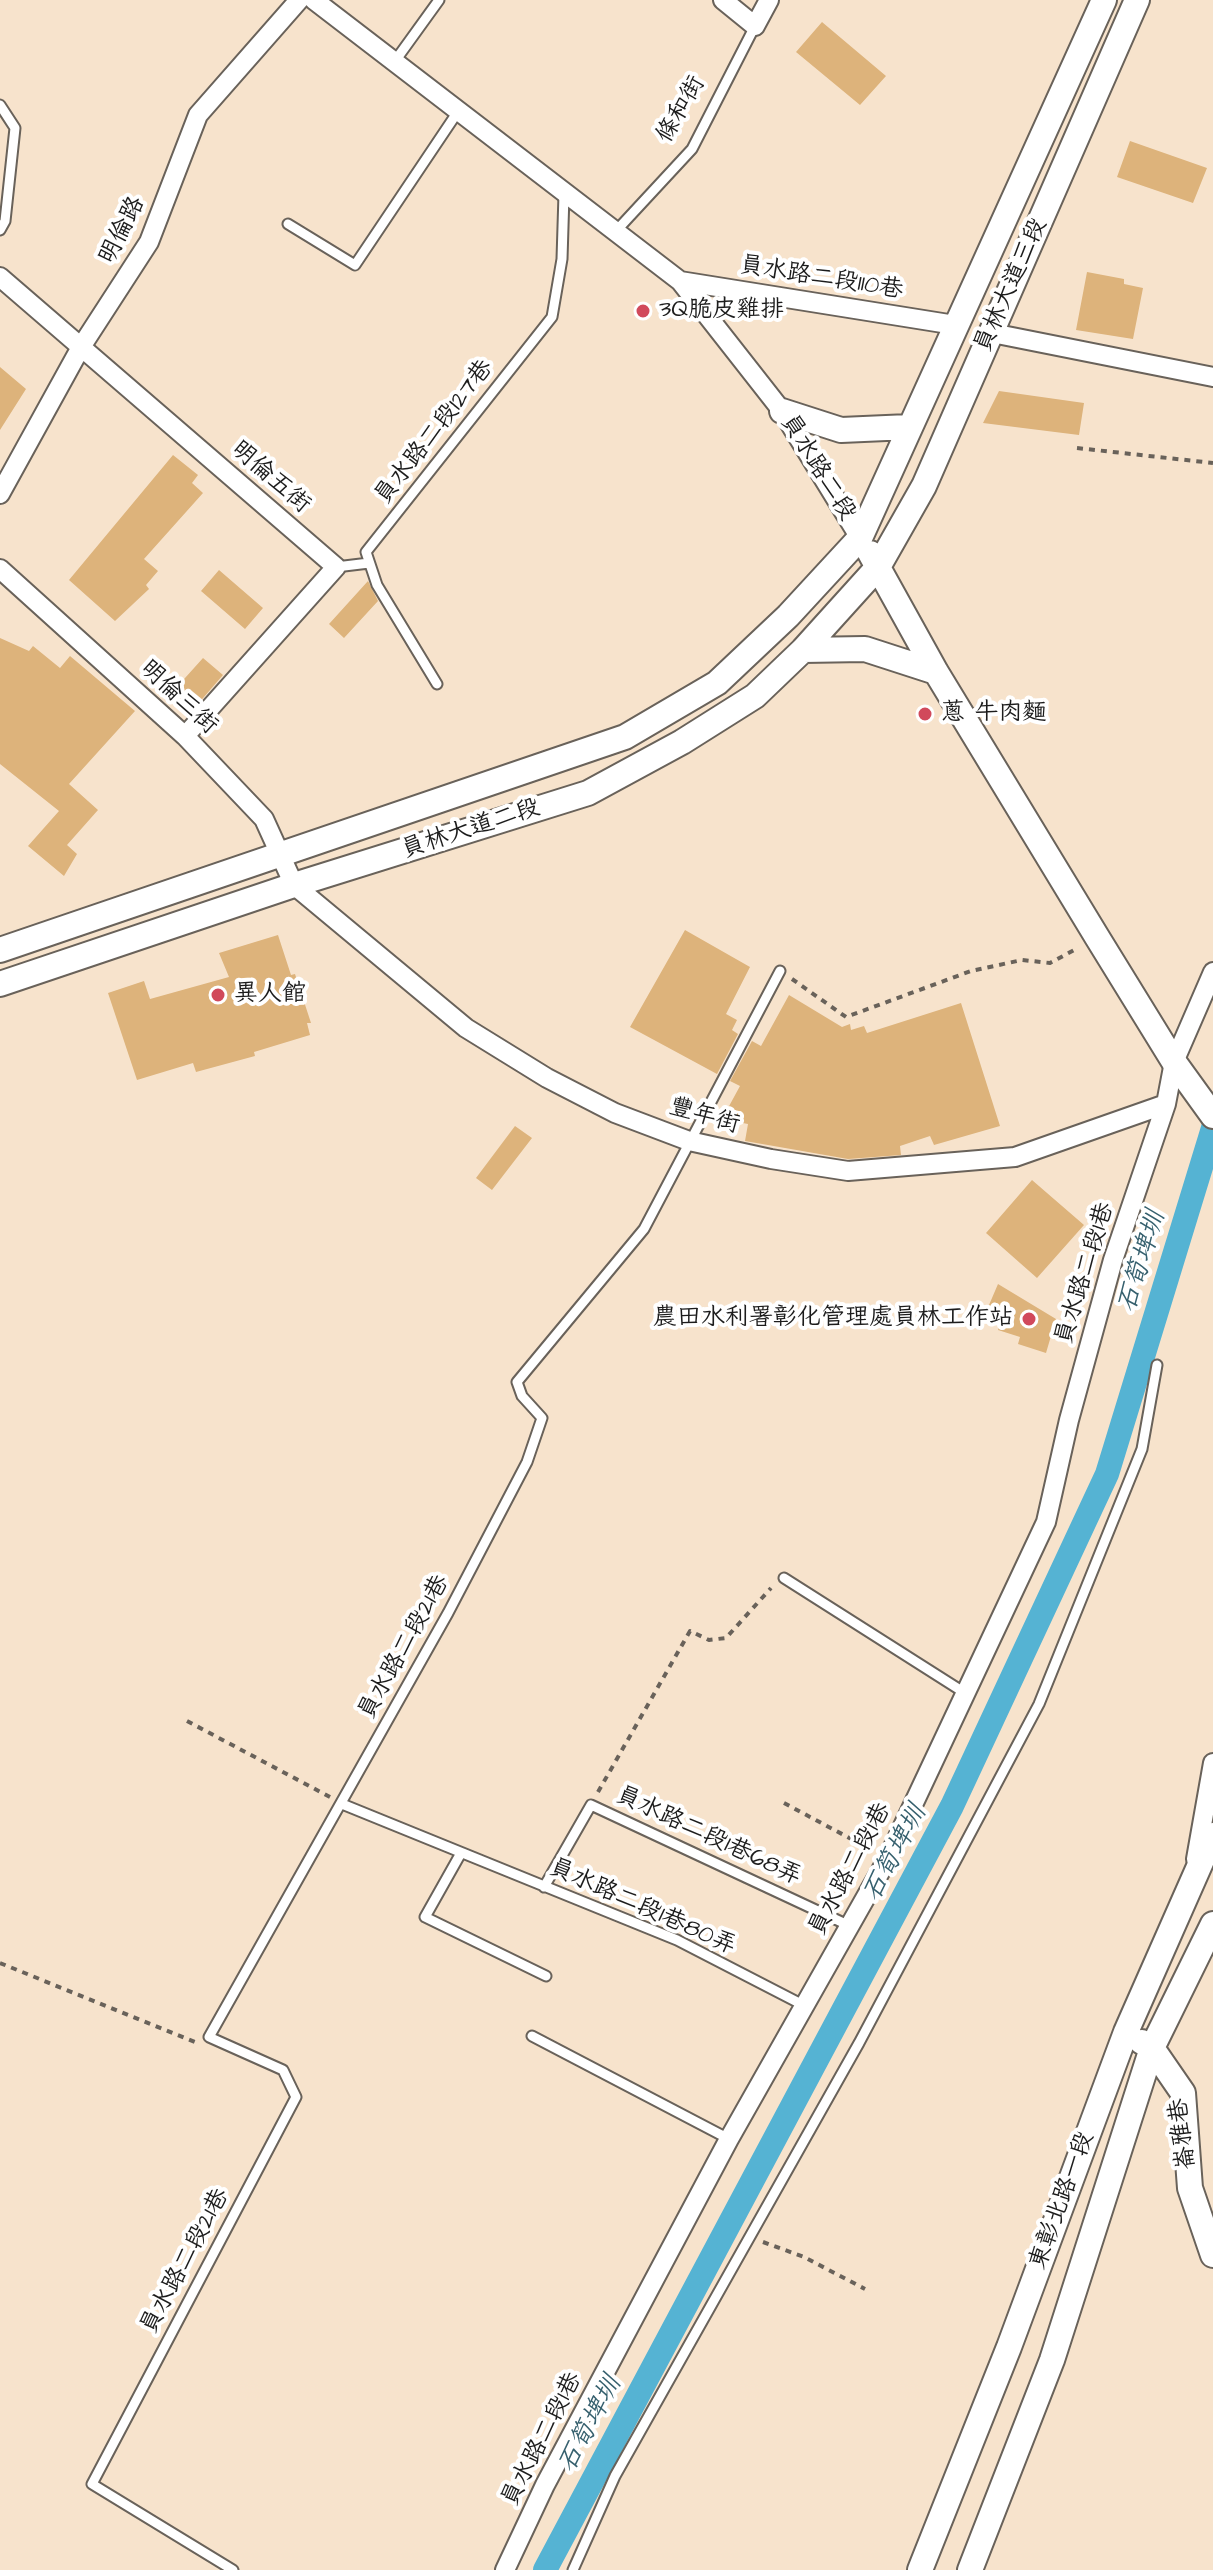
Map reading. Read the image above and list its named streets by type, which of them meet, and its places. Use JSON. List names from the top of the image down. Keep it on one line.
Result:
{"streets":{"street":["條和街","明倫路","員水路二段110巷","員林大道三段","員水路二段","明倫五街","明倫三街","員林大道二段","豐年街","員水路二段1巷","崙雅巷","東彰北路一段"],"lane":["員水路二段127巷","員水路二段21巷","員水路二段1巷68弄","員水路二段1巷80弄"]},"crossings":[["條和街","員水路二段"],["明倫路","明倫五街"],["員水路二段110巷","員林大道三段"],["員水路二段110巷","員水路二段"],["員林大道三段","員水路二段"],["員林大道三段","員林大道二段"],["員水路二段127巷","員水路二段"],["員水路二段","員林大道二段"],["員水路二段","員水路二段1巷"],["明倫三街","員林大道二段"],["明倫三街","豐年街"],["員林大道二段","豐年街"],["豐年街","員水路二段1巷"],["豐年街","員水路二段21巷"],["員水路二段1巷","員水路二段1巷68弄"],["員水路二段1巷","員水路二段1巷80弄"],["員水路二段21巷","員水路二段1巷80弄"],["員水路二段1巷68弄","員水路二段1巷80弄"],["崙雅巷","東彰北路一段"]],"water":["石筍埤圳"],"places":["3Q脆皮雞排","蔥 牛肉麵","異人館","農田水利署彰化管理處員林工作站"]}
